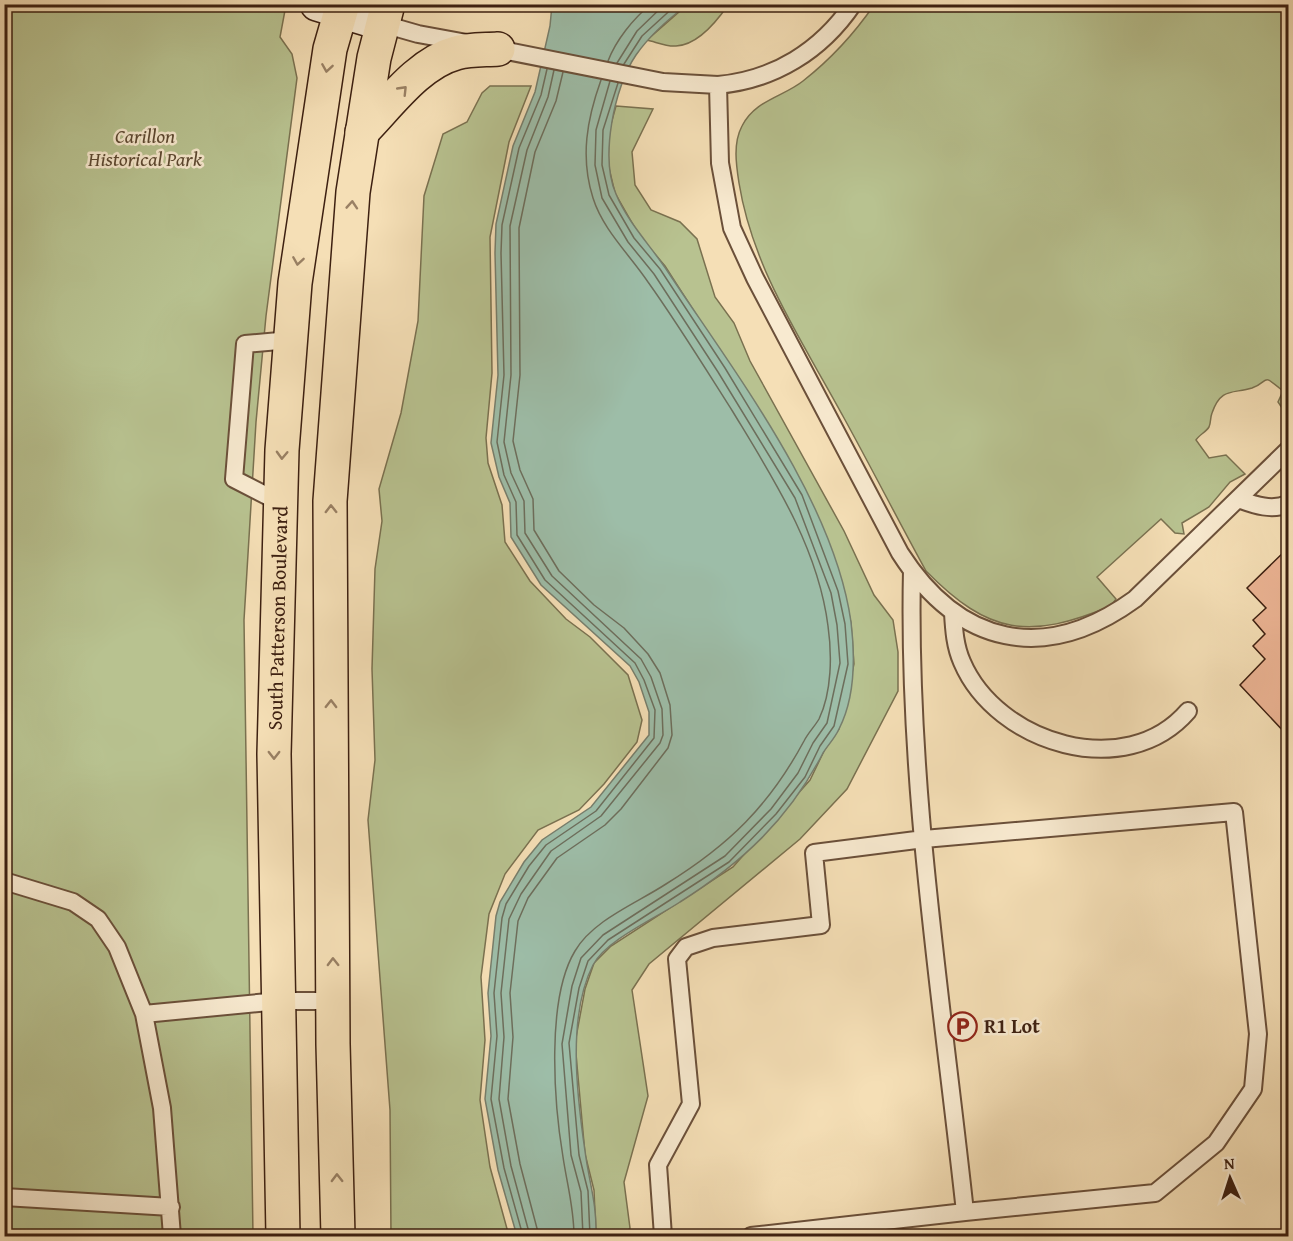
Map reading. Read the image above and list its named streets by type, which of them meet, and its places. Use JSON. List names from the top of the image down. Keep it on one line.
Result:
{"streets":{"main road":["South Patterson Boulevard"]},"parks":["Carillon Historical Park"],"places":{"parking":["R1 Lot"]},"north":"top"}
